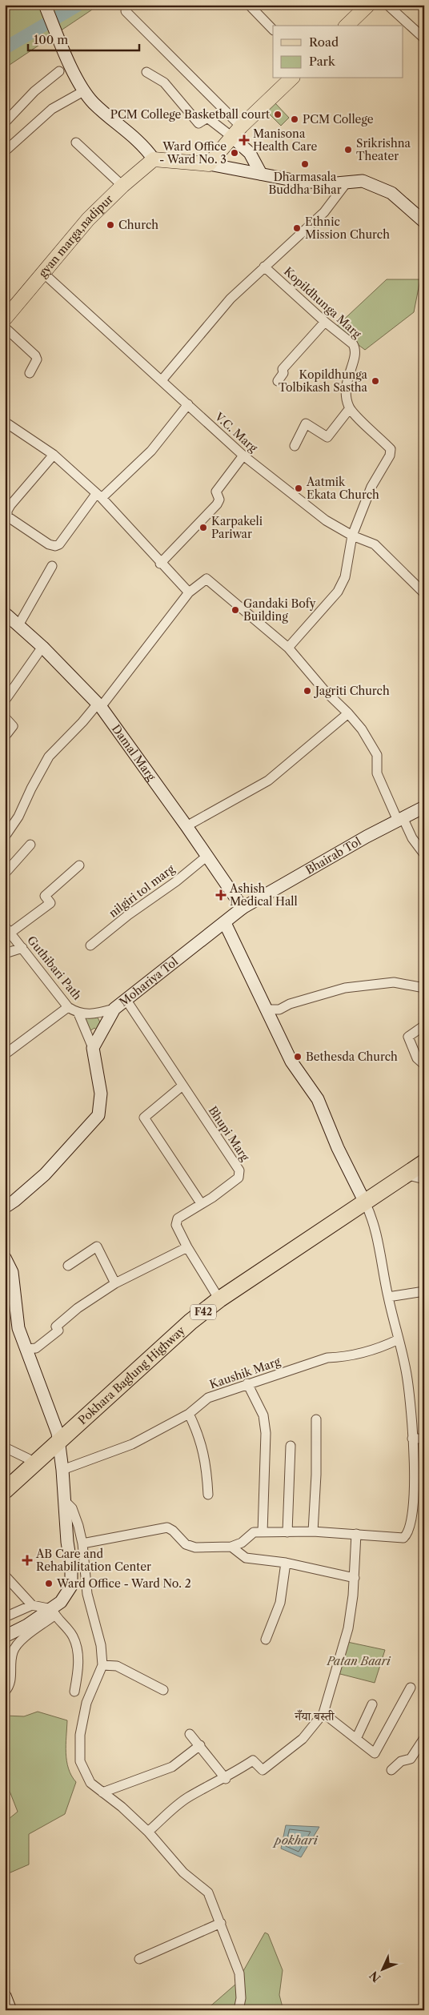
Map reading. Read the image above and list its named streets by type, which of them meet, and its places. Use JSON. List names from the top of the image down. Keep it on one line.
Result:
{"streets":{"highway":["F42","Pokhara Baglung Highway"],"main road":["gyan marga,nadipur","Damal Marg","Bhairab Tol","Mohariya Tol"],"street":["Kopildhunga Marg","V.C. Marg","nilgiri tol marg","Guthibari Path","Bhupi Marg","Kaushik Marg"]},"crossings":[["gyan marga,nadipur","V.C. Marg"],["Damal Marg","Bhairab Tol"],["Damal Marg","nilgiri tol marg"],["Bhairab Tol","Mohariya Tol"],["Guthibari Path","Mohariya Tol"],["Mohariya Tol","Bhupi Marg"]],"districts":["नँया बस्ती"],"water":["pokhari"],"parks":["Patan Baari"],"places":{"other":["PCM College Basketball court","PCM College","Srikrishna Theater","Ward Office - Ward No. 3","Dharmasala Buddha Bihar","Church","Ethnic Mission Church","Kopildhunga Tolbikash Sastha","Aatmik Ekata Church","Karpakeli Pariwar","Gandaki Bofy Building","Jagriti Church","Bethesda Church","Ward Office - Ward No. 2"],"health":["Manisona Health Care","Ashish Medical Hall","AB Care and Rehabilitation Center"]},"legend":["Road","Park"],"scale_bar":"100 m","north":"bottom left"}
